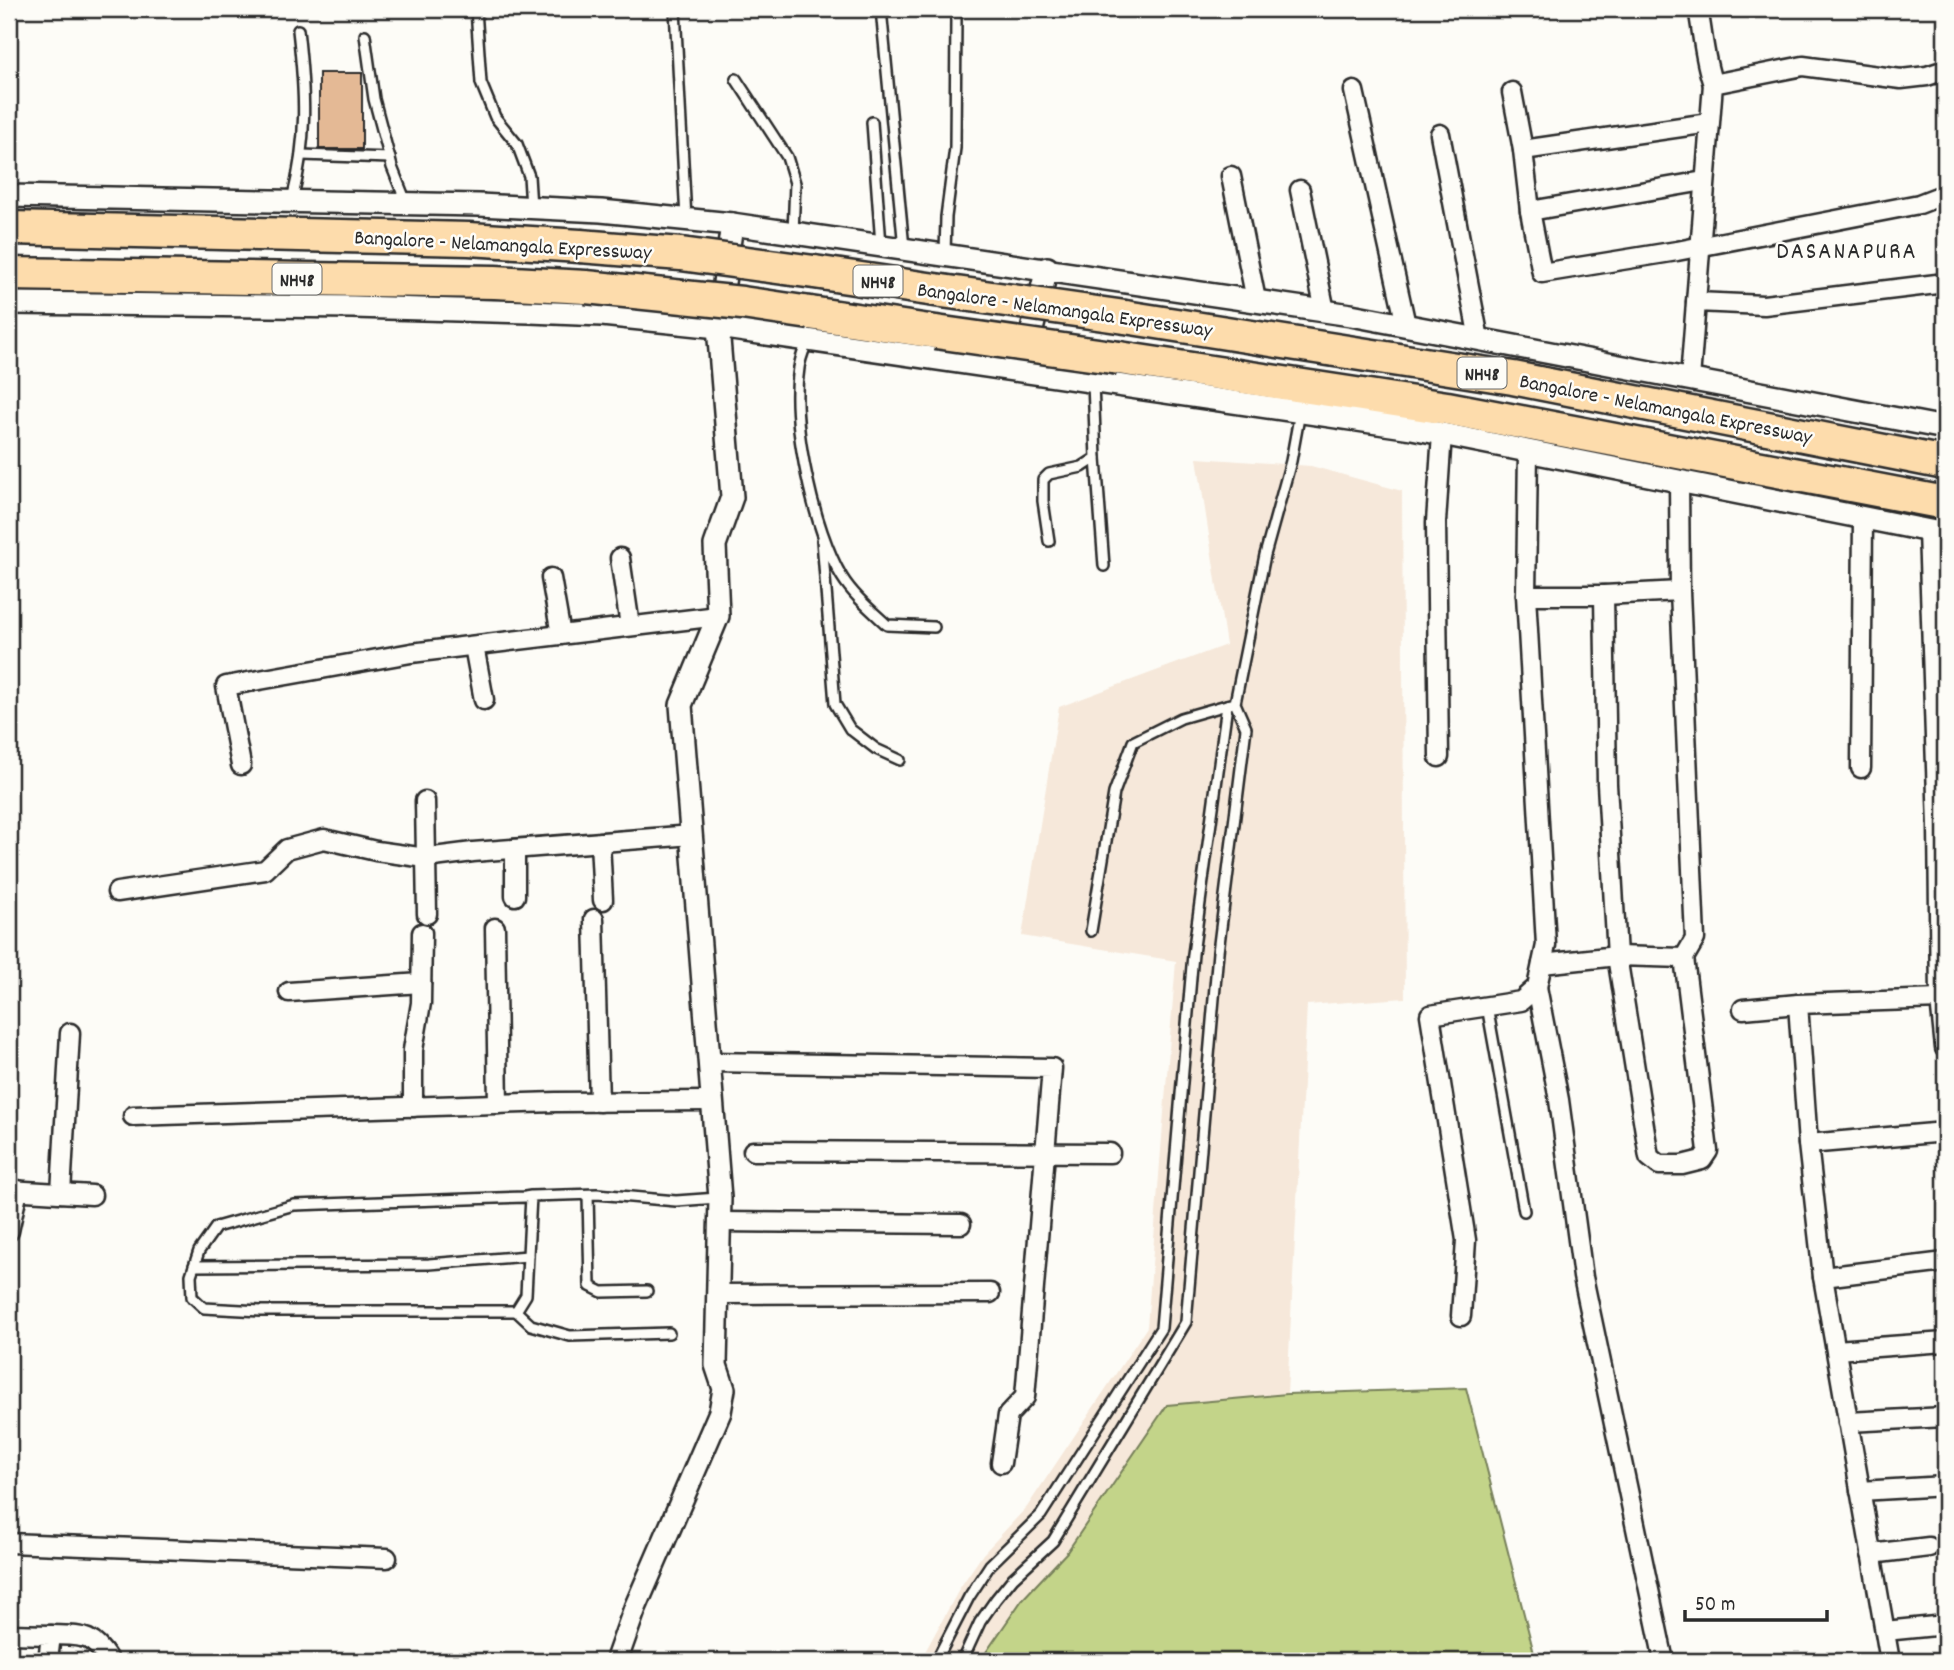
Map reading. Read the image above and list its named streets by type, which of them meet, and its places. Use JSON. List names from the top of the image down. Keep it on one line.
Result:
{"streets":{"highway":["Bangalore - Nelamangala Expressway","NH48"]},"districts":["DASANAPURA"],"scale_bar":"50 m"}
